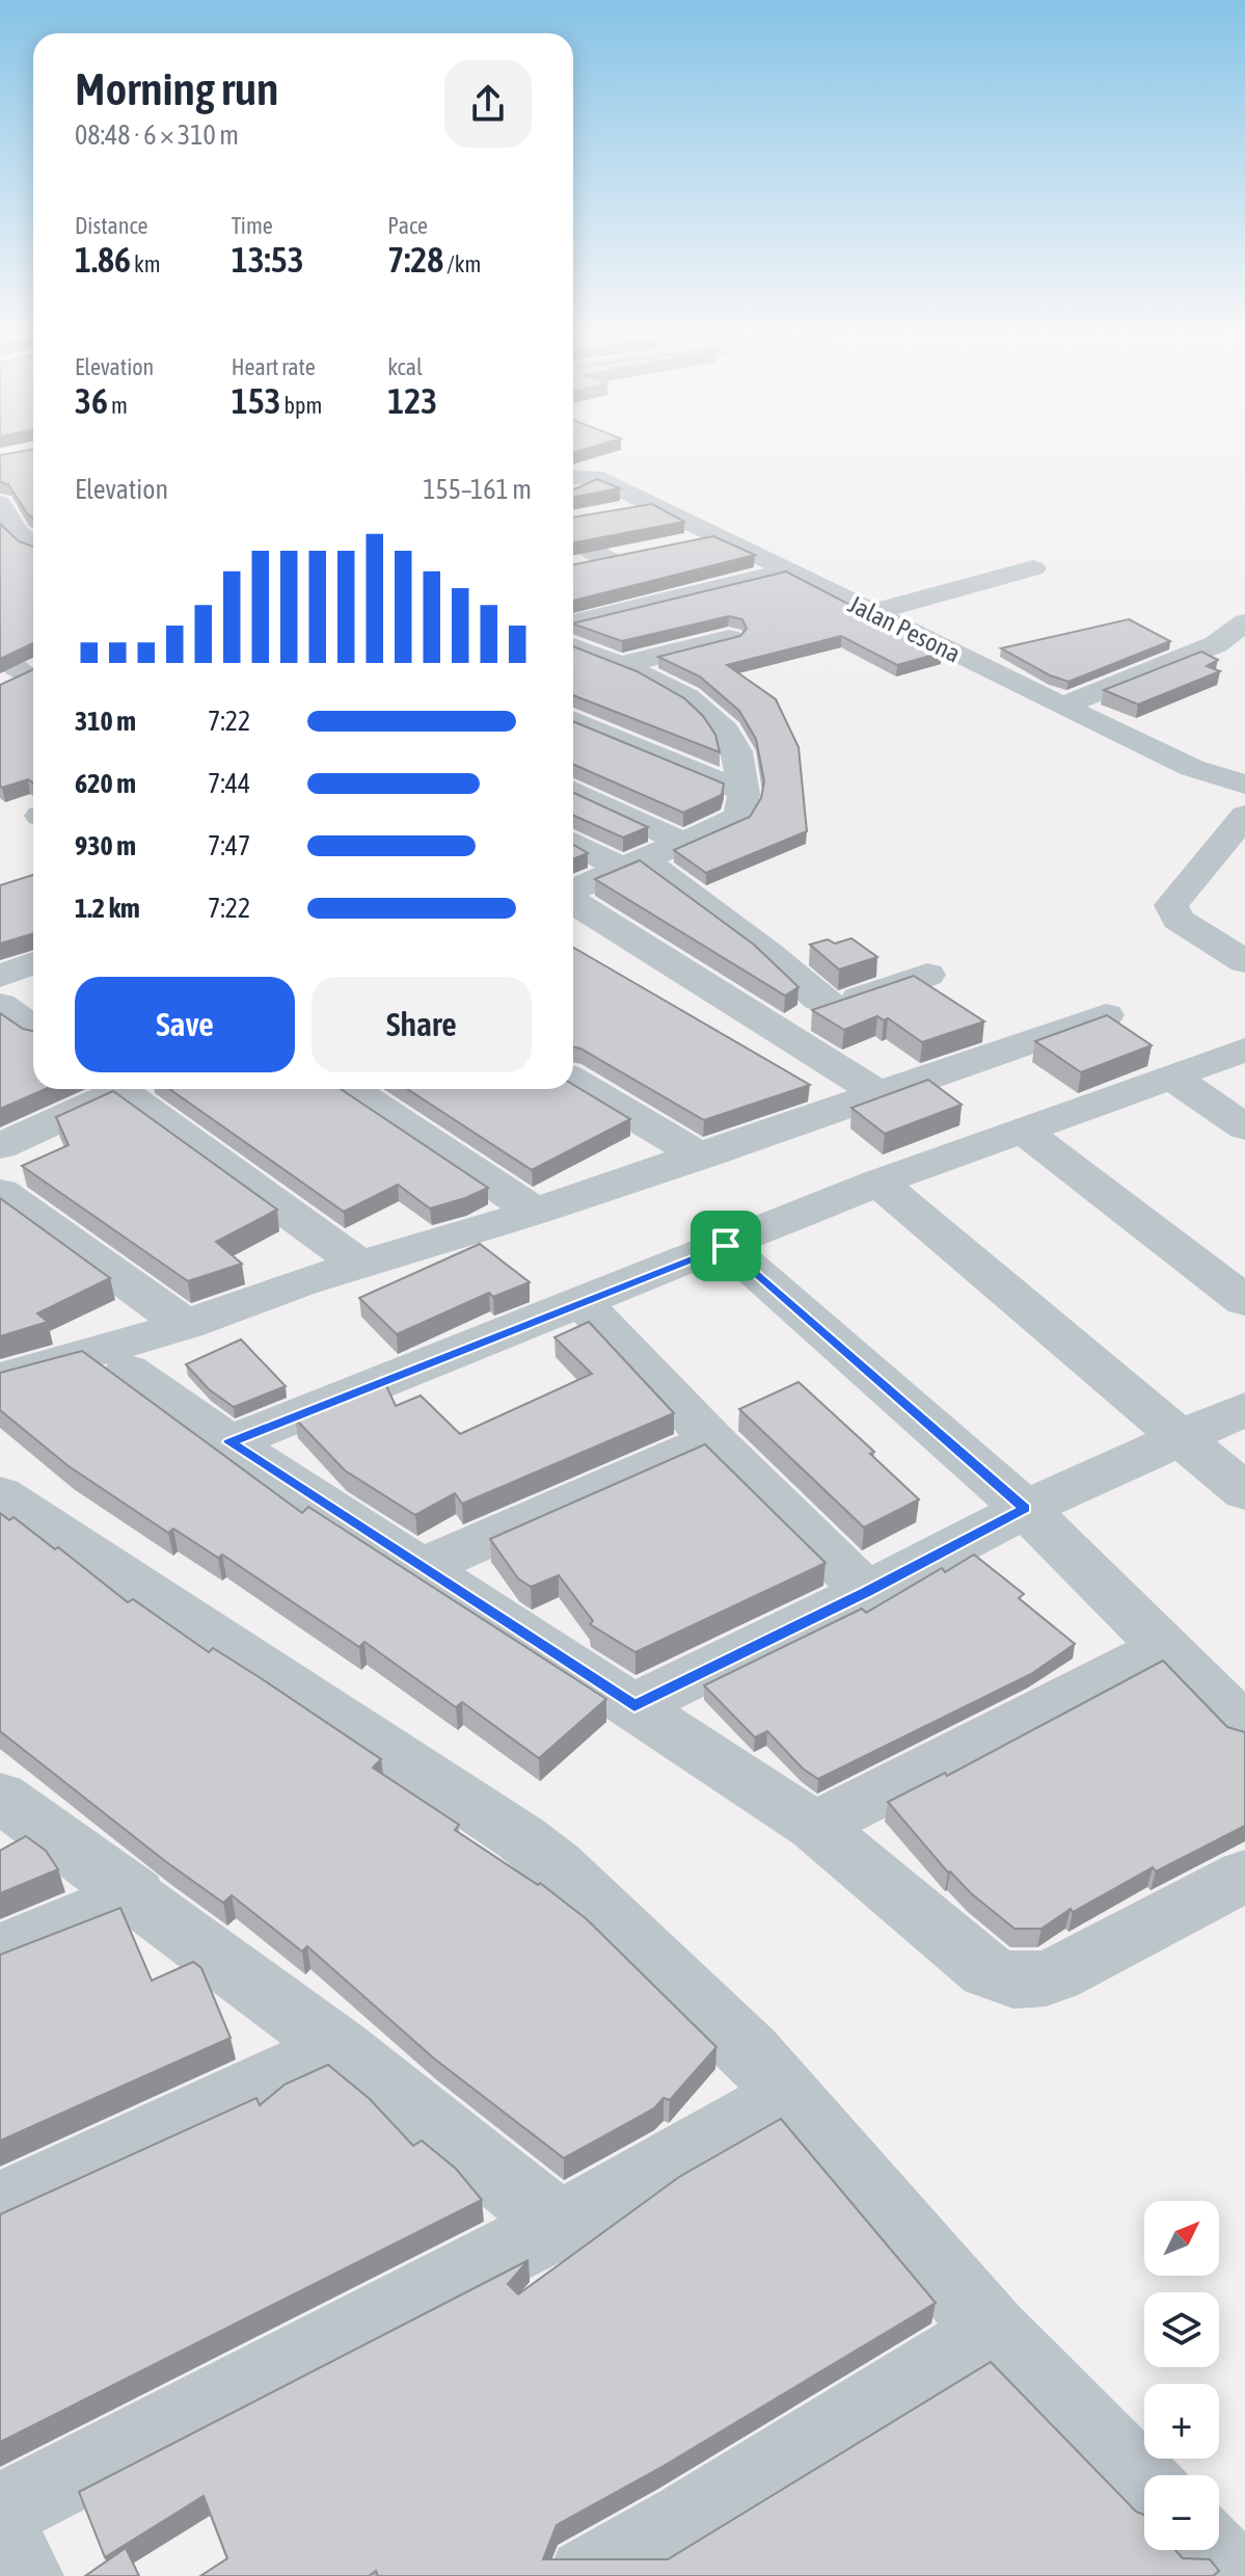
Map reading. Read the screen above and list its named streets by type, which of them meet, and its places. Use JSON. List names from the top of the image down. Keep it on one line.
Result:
{"streets":{"street":["Jalan Pesona"]},"north":"top right","page":{"heading":["Morning run","08:48 · 6 × 310 m"],"stats":[["Distance","1.86 km"],["Time","13:53"],["Pace","7:28 /km"],["Elevation","36 m"],["Heart rate","153 bpm"],["kcal","123"]],"chart":["Elevation","155–161 m"],"list":[{"name":"310 m","note":"7:22"},{"name":"620 m","note":"7:44"},{"name":"930 m","note":"7:47"},{"name":"1.2 km","note":"7:22"}],"buttons":["Save","Share"],"map_buttons":["+","−"]}}
